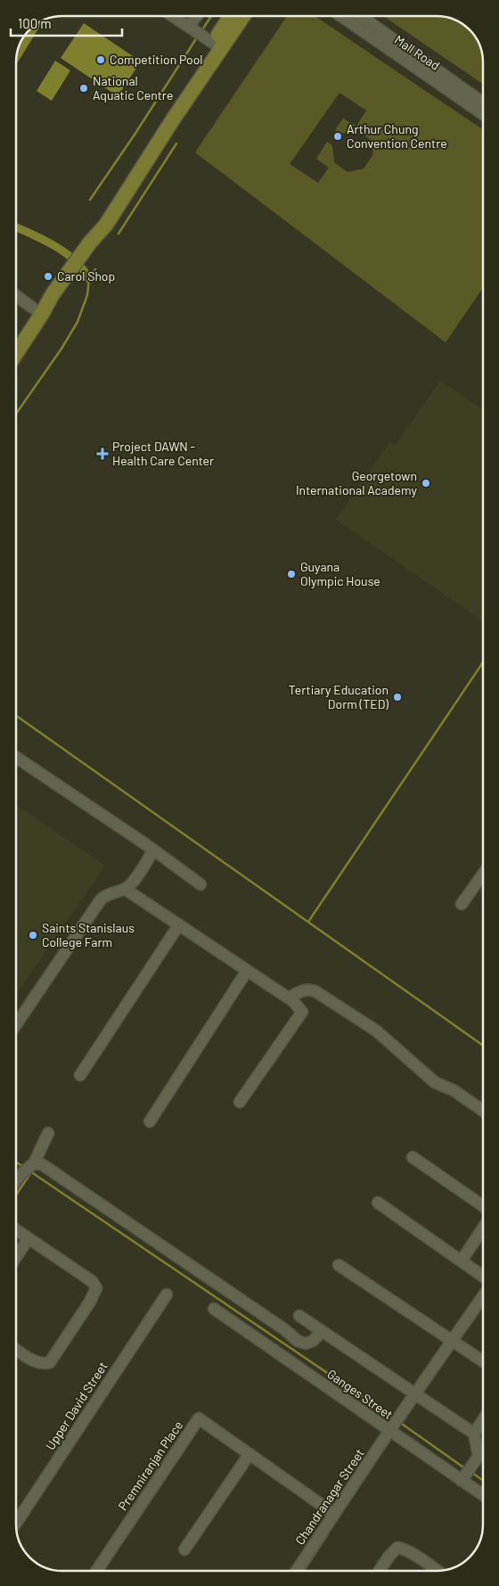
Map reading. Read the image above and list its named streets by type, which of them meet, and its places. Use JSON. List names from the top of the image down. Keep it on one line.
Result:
{"streets":{"street":["Mall Road","Ganges Street","Upper David Street","Premniranjan Place","Chandranagar Street"]},"crossings":[["Ganges Street","Chandranagar Street"],["Premniranjan Place","Chandranagar Street"]],"places":{"other":["Competition Pool","National Aquatic Centre","Arthur Chung Convention Centre","Carol Shop","Georgetown International Academy","Guyana Olympic House","Tertiary Education Dorm (TED)","Saints Stanislaus College Farm"],"health":["Project DAWN - Health Care Center"]},"scale_bar":"100 m"}
